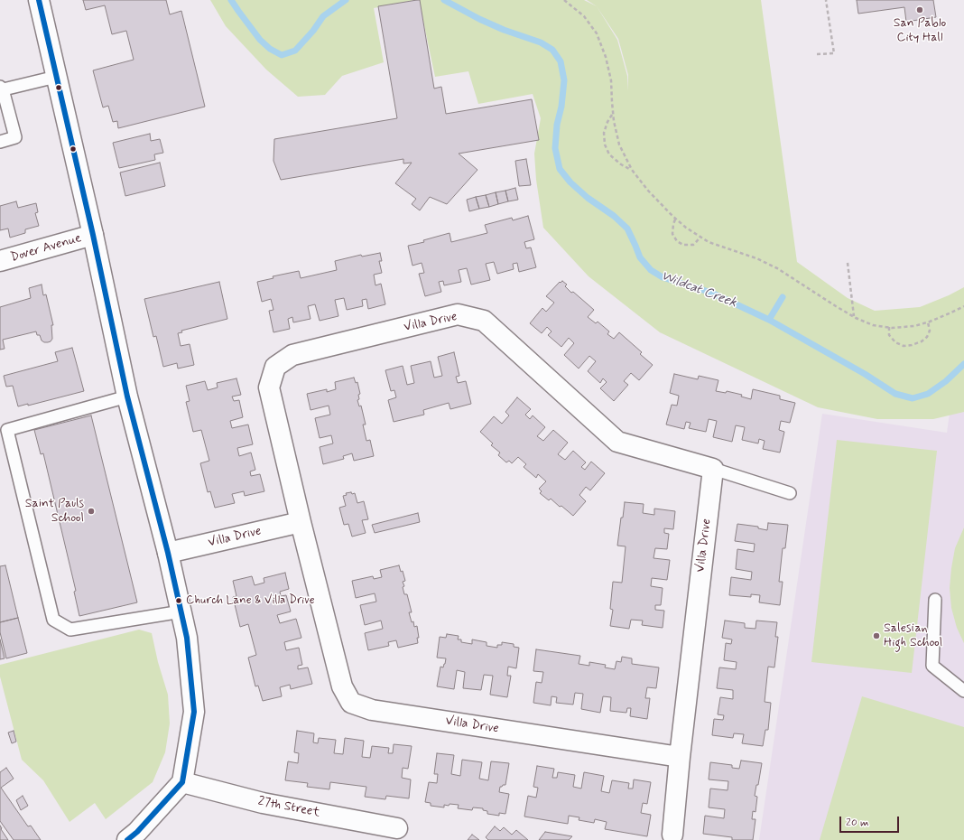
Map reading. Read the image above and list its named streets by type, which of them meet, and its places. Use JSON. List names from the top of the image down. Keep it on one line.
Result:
{"streets":{"street":["Dover Avenue","Villa Drive","27th Street"]},"water":["Wildcat Creek"],"places":["San Pablo City Hall","Saint Pauls School","Church Lane & Villa Drive","Salesian High School"],"scale_bar":"20 m"}
